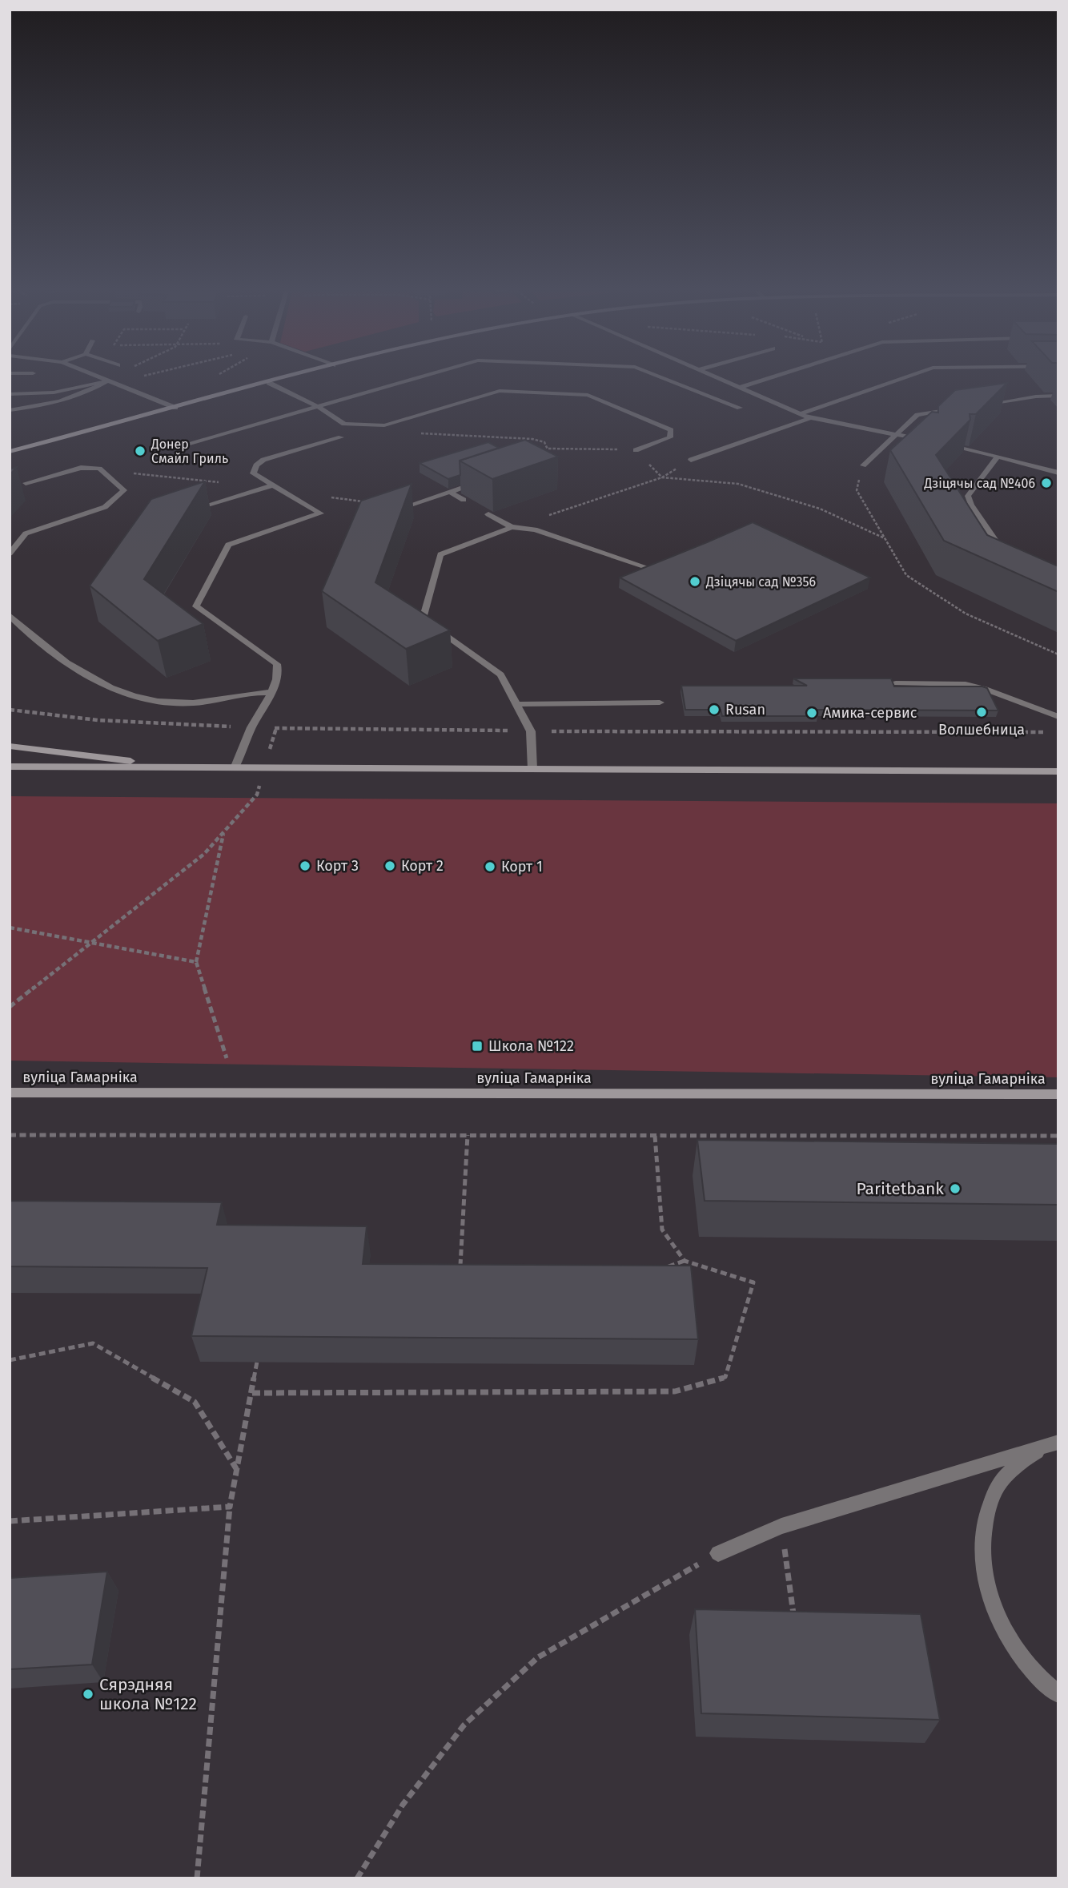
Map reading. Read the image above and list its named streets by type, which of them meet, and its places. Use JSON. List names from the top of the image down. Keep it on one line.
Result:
{"streets":{"main road":["вуліца Гамарніка"]},"places":{"other":["Донер Смайл Гриль","Дзіцячы сад №406","Дзіцячы сад №356","Rusan","Волшебница","Амика-сервис","Корт 3","Корт 2","Корт 1","Paritetbank","Сярэдняя школа №122"],"transit":["Школа №122"]}}
